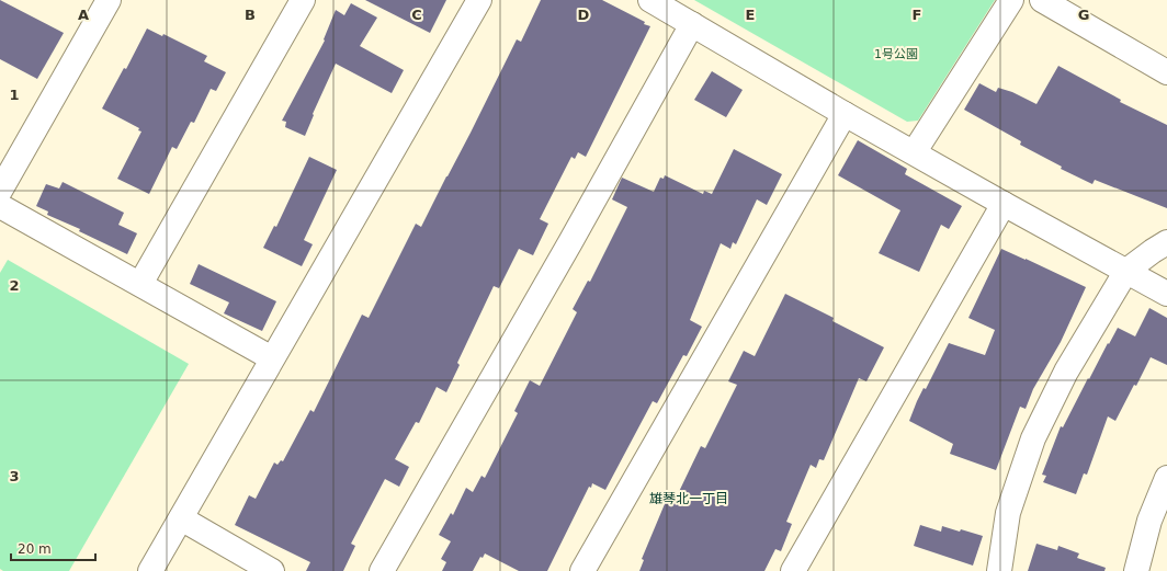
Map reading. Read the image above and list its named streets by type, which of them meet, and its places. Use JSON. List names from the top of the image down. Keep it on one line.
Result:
{"districts":["雄琴北一丁目"],"parks":["1号公園"],"scale_bar":"20 m","grid":{"columns":["A","B","C","D","E","F","G"],"rows":["1","2","3"]}}
